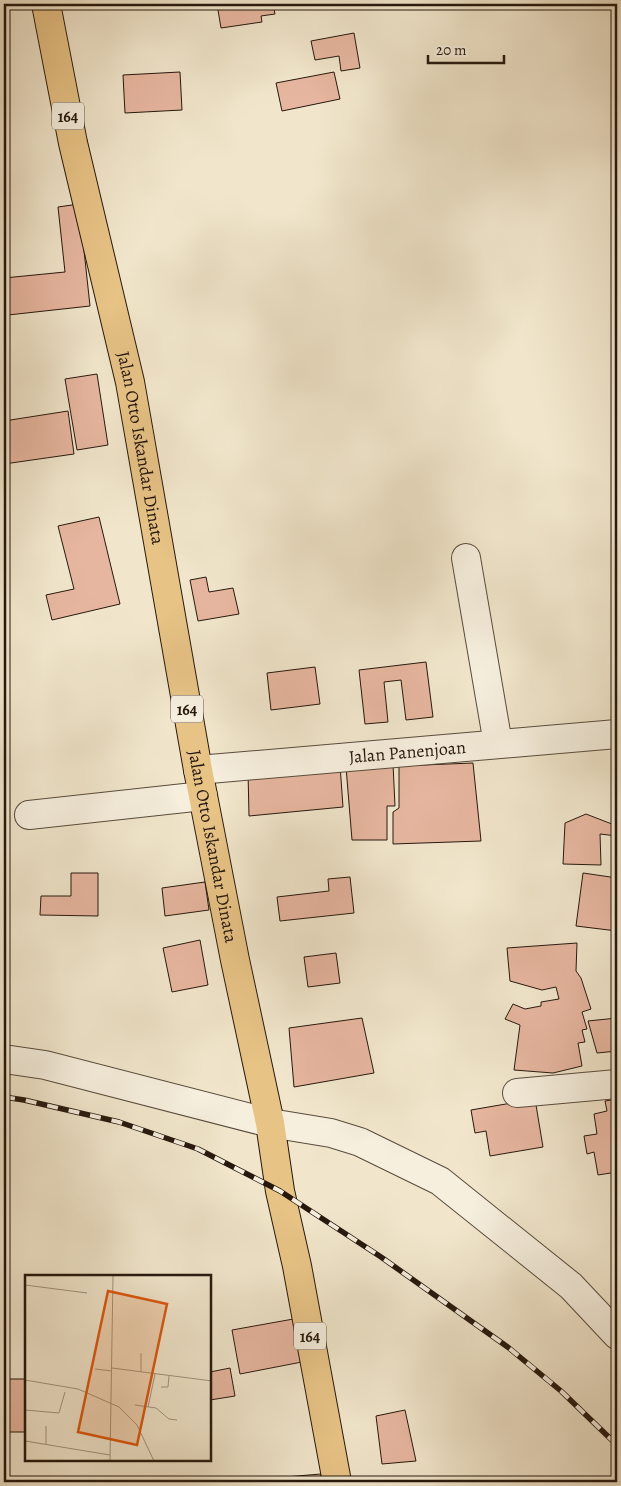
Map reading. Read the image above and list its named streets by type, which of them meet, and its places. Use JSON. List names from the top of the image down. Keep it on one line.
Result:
{"streets":{"main road":["164","Jalan Otto Iskandar Dinata"],"street":["Jalan Panenjoan"]},"crossings":[["Jalan Otto Iskandar Dinata","Jalan Panenjoan"]],"scale_bar":"20 m"}
